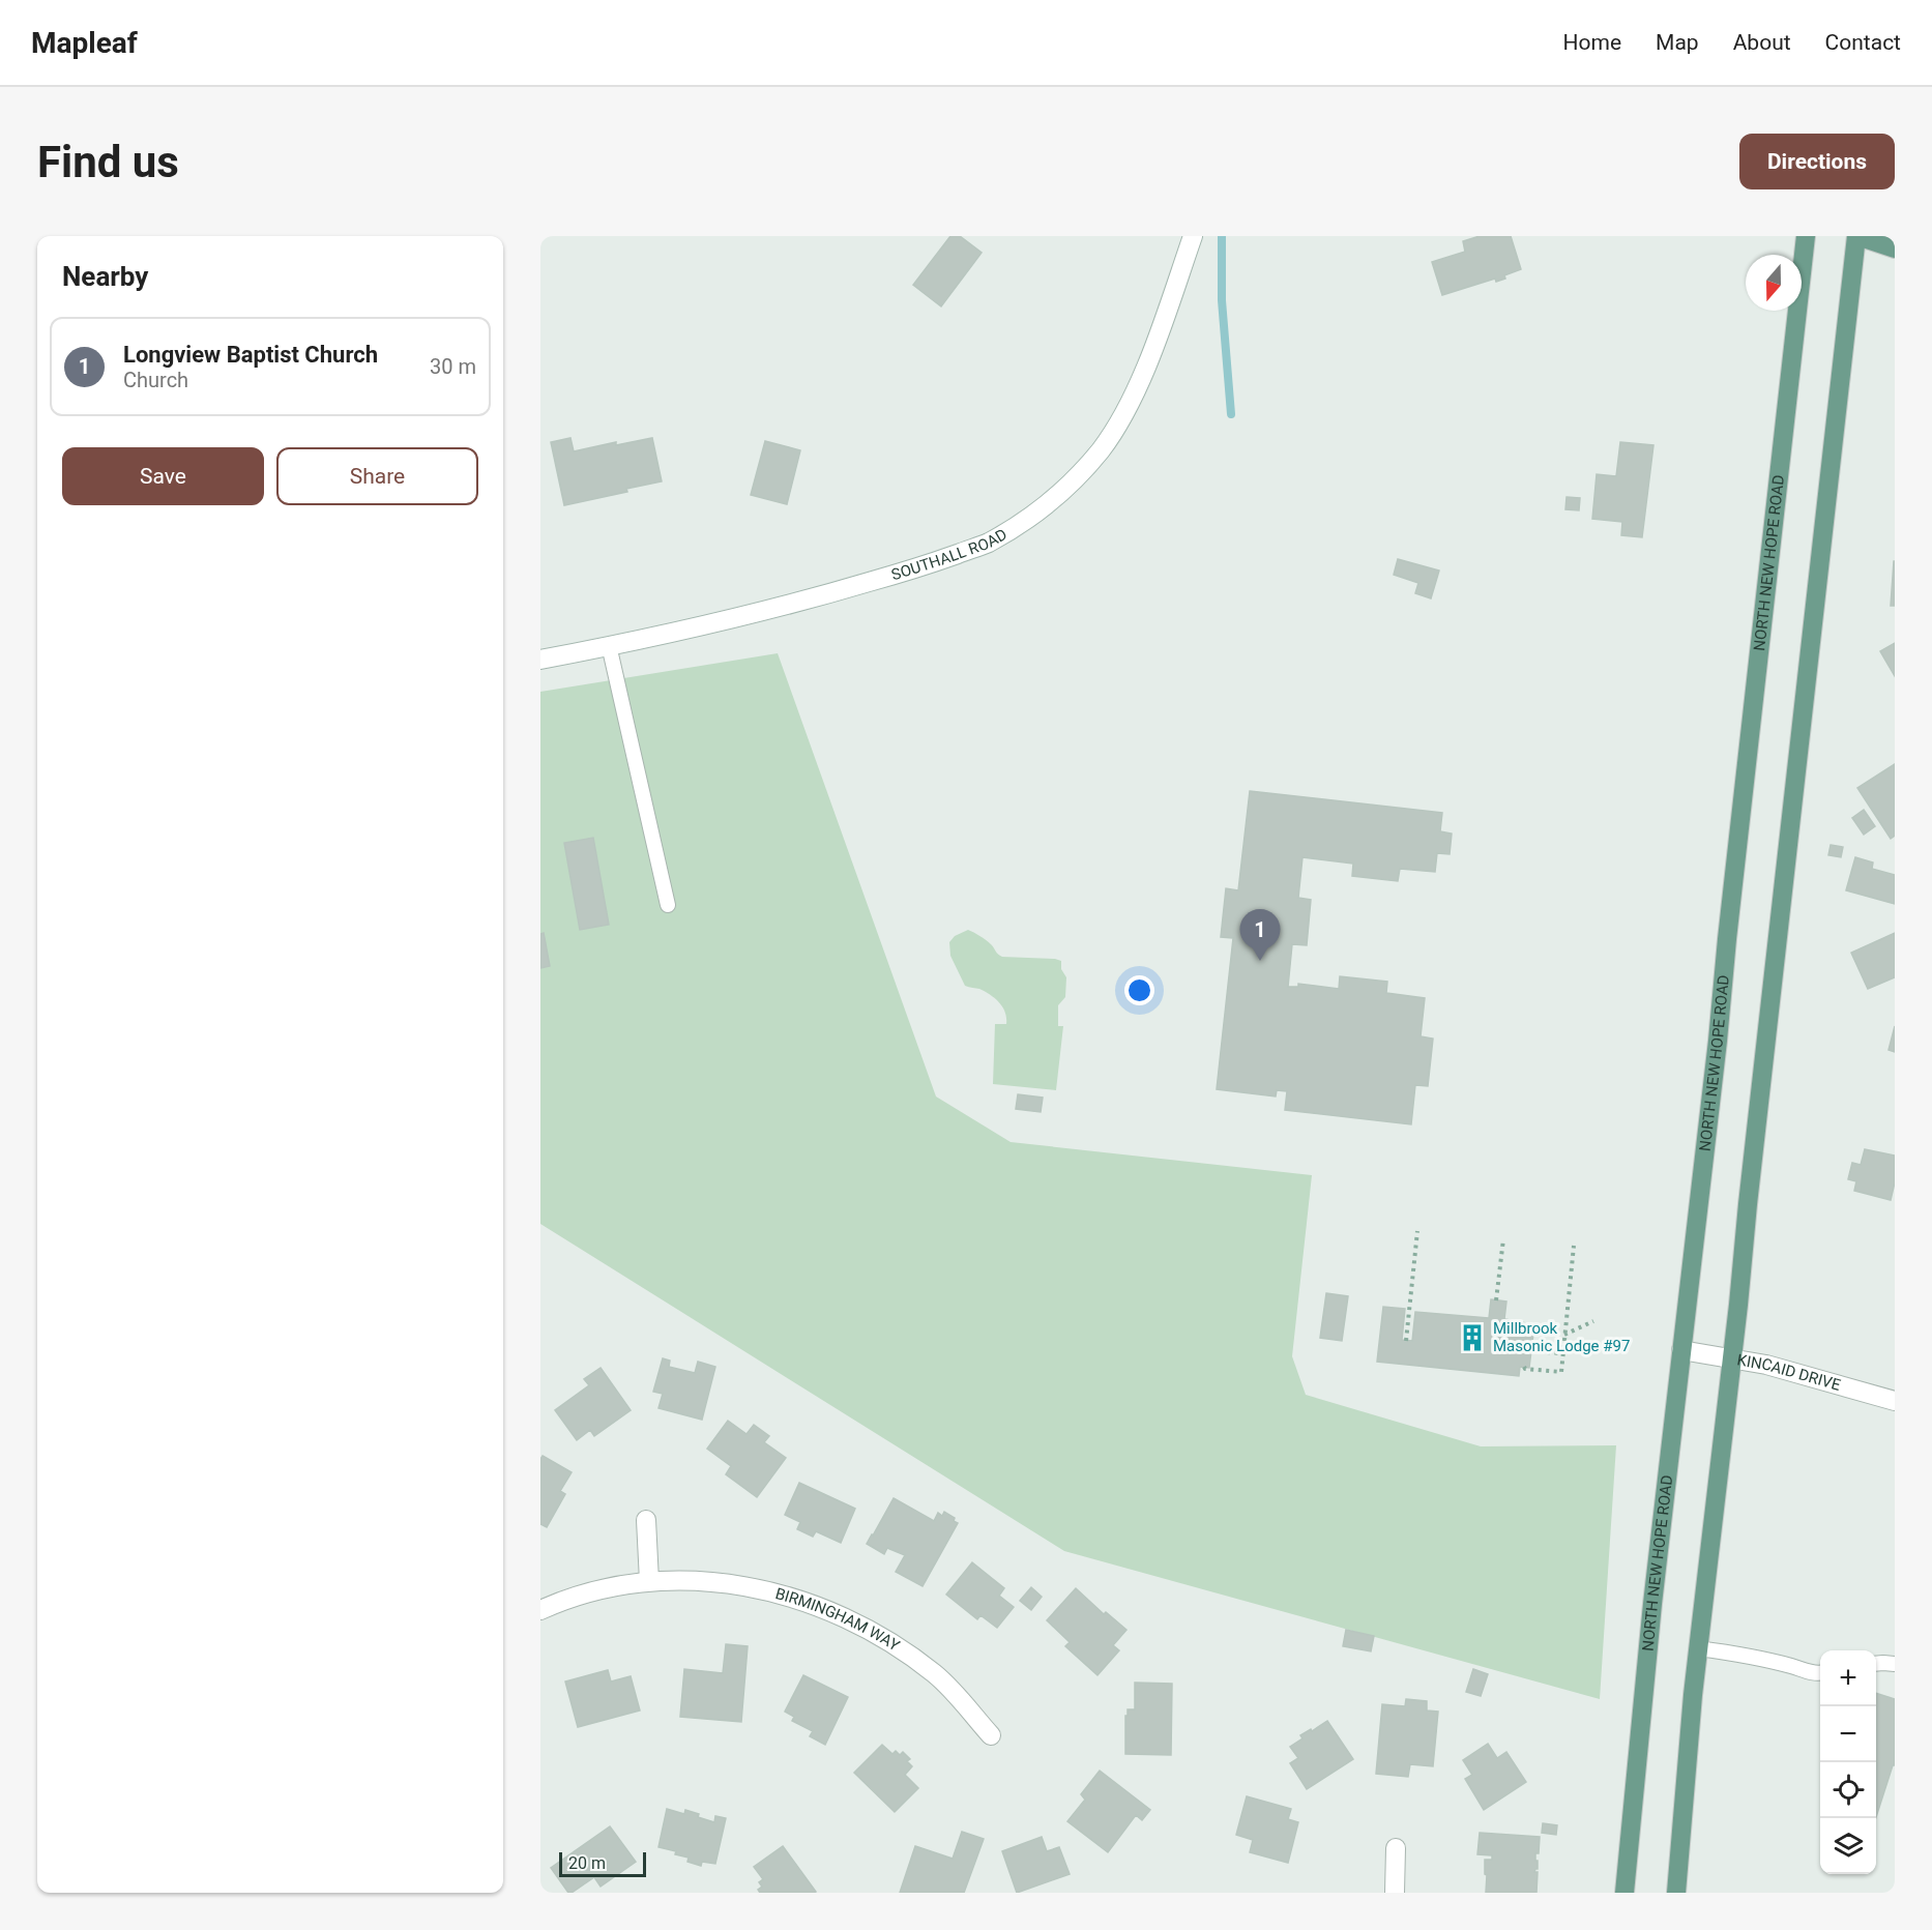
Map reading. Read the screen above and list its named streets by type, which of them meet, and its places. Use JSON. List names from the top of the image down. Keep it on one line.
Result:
{"streets":{"main road":["NORTH NEW HOPE ROAD"],"street":["SOUTHALL ROAD","KINCAID DRIVE","BIRMINGHAM WAY"]},"crossings":[["NORTH NEW HOPE ROAD","KINCAID DRIVE"]],"places":{"building":["Millbrook Masonic Lodge #97"]},"scale_bar":"20 m","north":"bottom","page":{"header":"Mapleaf","nav":["Home","Map","About","Contact"],"buttons":["Directions",["Save","Share"]],"title":"Find us","heading":"Nearby","list":[{"mark":"1","name":"Longview Baptist Church","note":"Church","value":"30 m"}],"pins":"1","map_buttons":["+","−"],"scale":"20 m"}}
